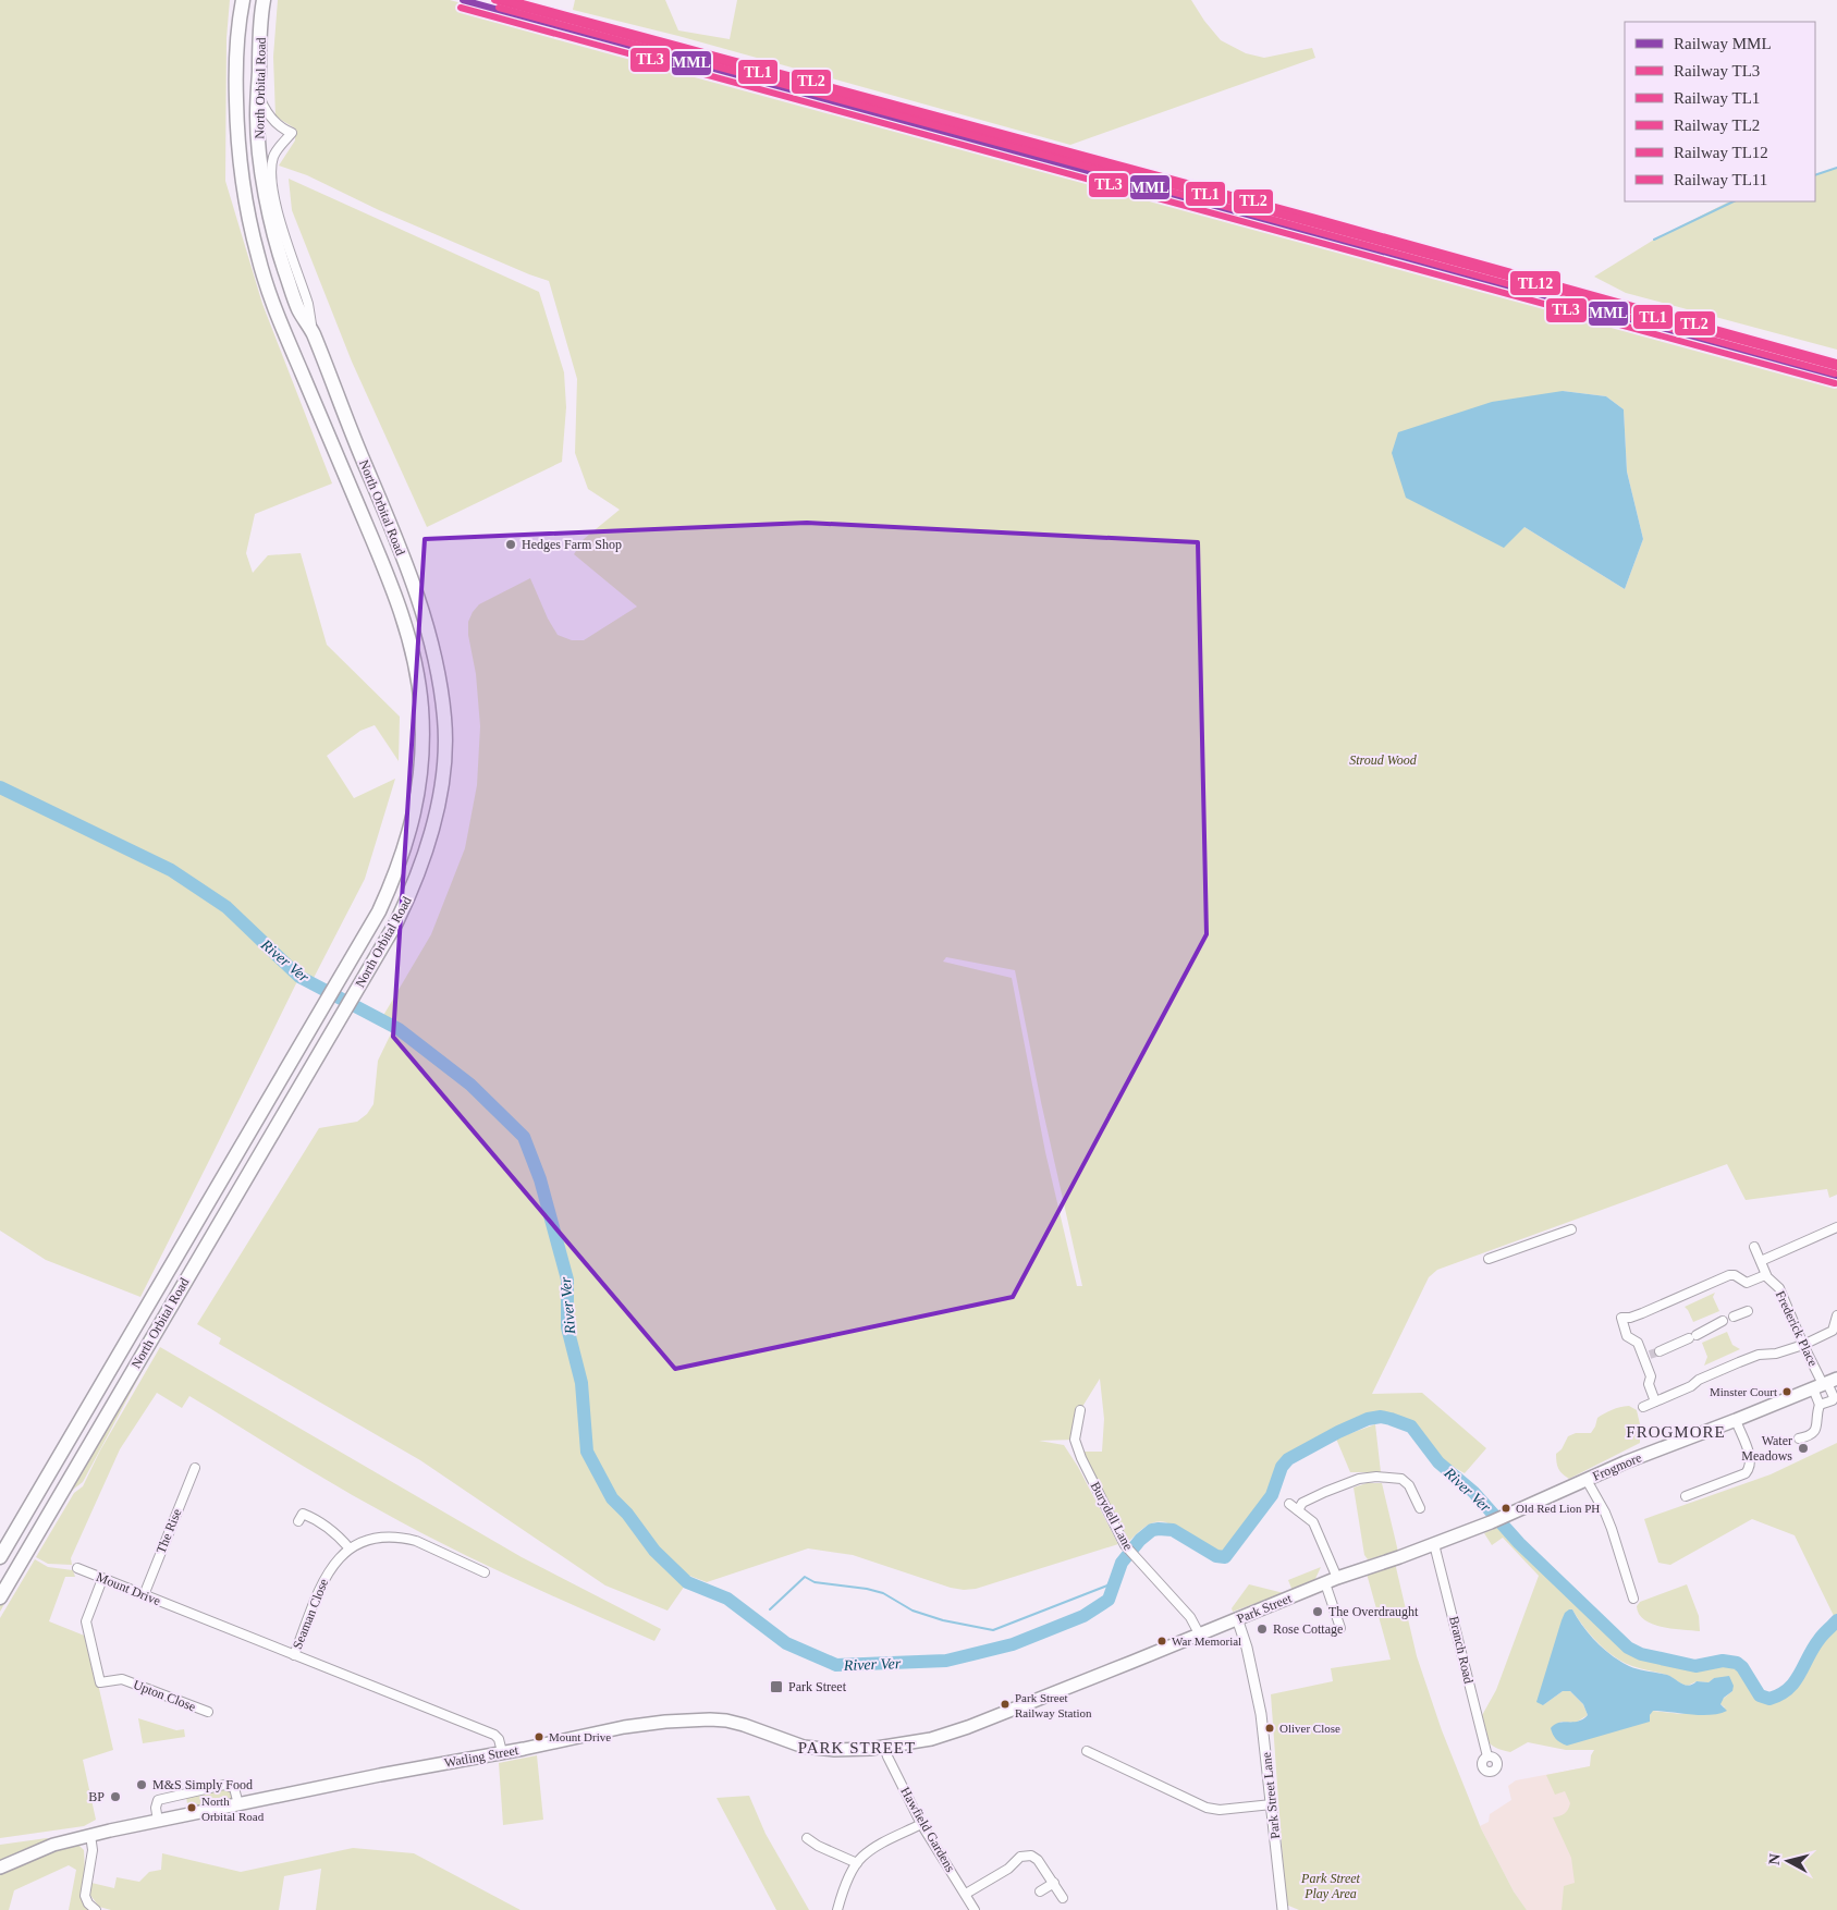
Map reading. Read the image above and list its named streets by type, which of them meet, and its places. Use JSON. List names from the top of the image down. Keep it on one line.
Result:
{"streets":{"highway":["North Orbital Road"],"main road":["Frogmore","Park Street","Watling Street"],"street":["Frederick Place","Burydell Lane","The Rise","Mount Drive","Seaman Close","Branch Road","Upton Close","Park Street Lane","Hawfield Gardens"]},"crossings":[["Frederick Place","Frogmore"],["Frogmore","Park Street"],["Burydell Lane","Park Street"],["The Rise","Mount Drive"],["Mount Drive","Seaman Close"],["Mount Drive","Upton Close"],["Mount Drive","Watling Street"],["Park Street","Branch Road"],["Park Street","Watling Street"],["Park Street","Park Street Lane"],["Park Street","Hawfield Gardens"],["Watling Street","Hawfield Gardens"]],"districts":["FROGMORE","PARK STREET"],"water":["River Ver"],"parks":["Stroud Wood","Park Street Play Area"],"places":{"other":["Hedges Farm Shop","Minster Court","Water Meadows","Old Red Lion PH","The Overdraught","Rose Cottage","War Memorial","Park Street Railway Station","Oliver Close","Mount Drive","M&S Simply Food","BP","North Orbital Road"],"transit":["Park Street"]},"lines":["rail line MML","rail line TL1","rail line TL2","rail line TL12","rail line TL3","rail line TL11"],"legend":["Railway MML","Railway TL3","Railway TL1","Railway TL2","Railway TL12","Railway TL11"],"north":"left"}
